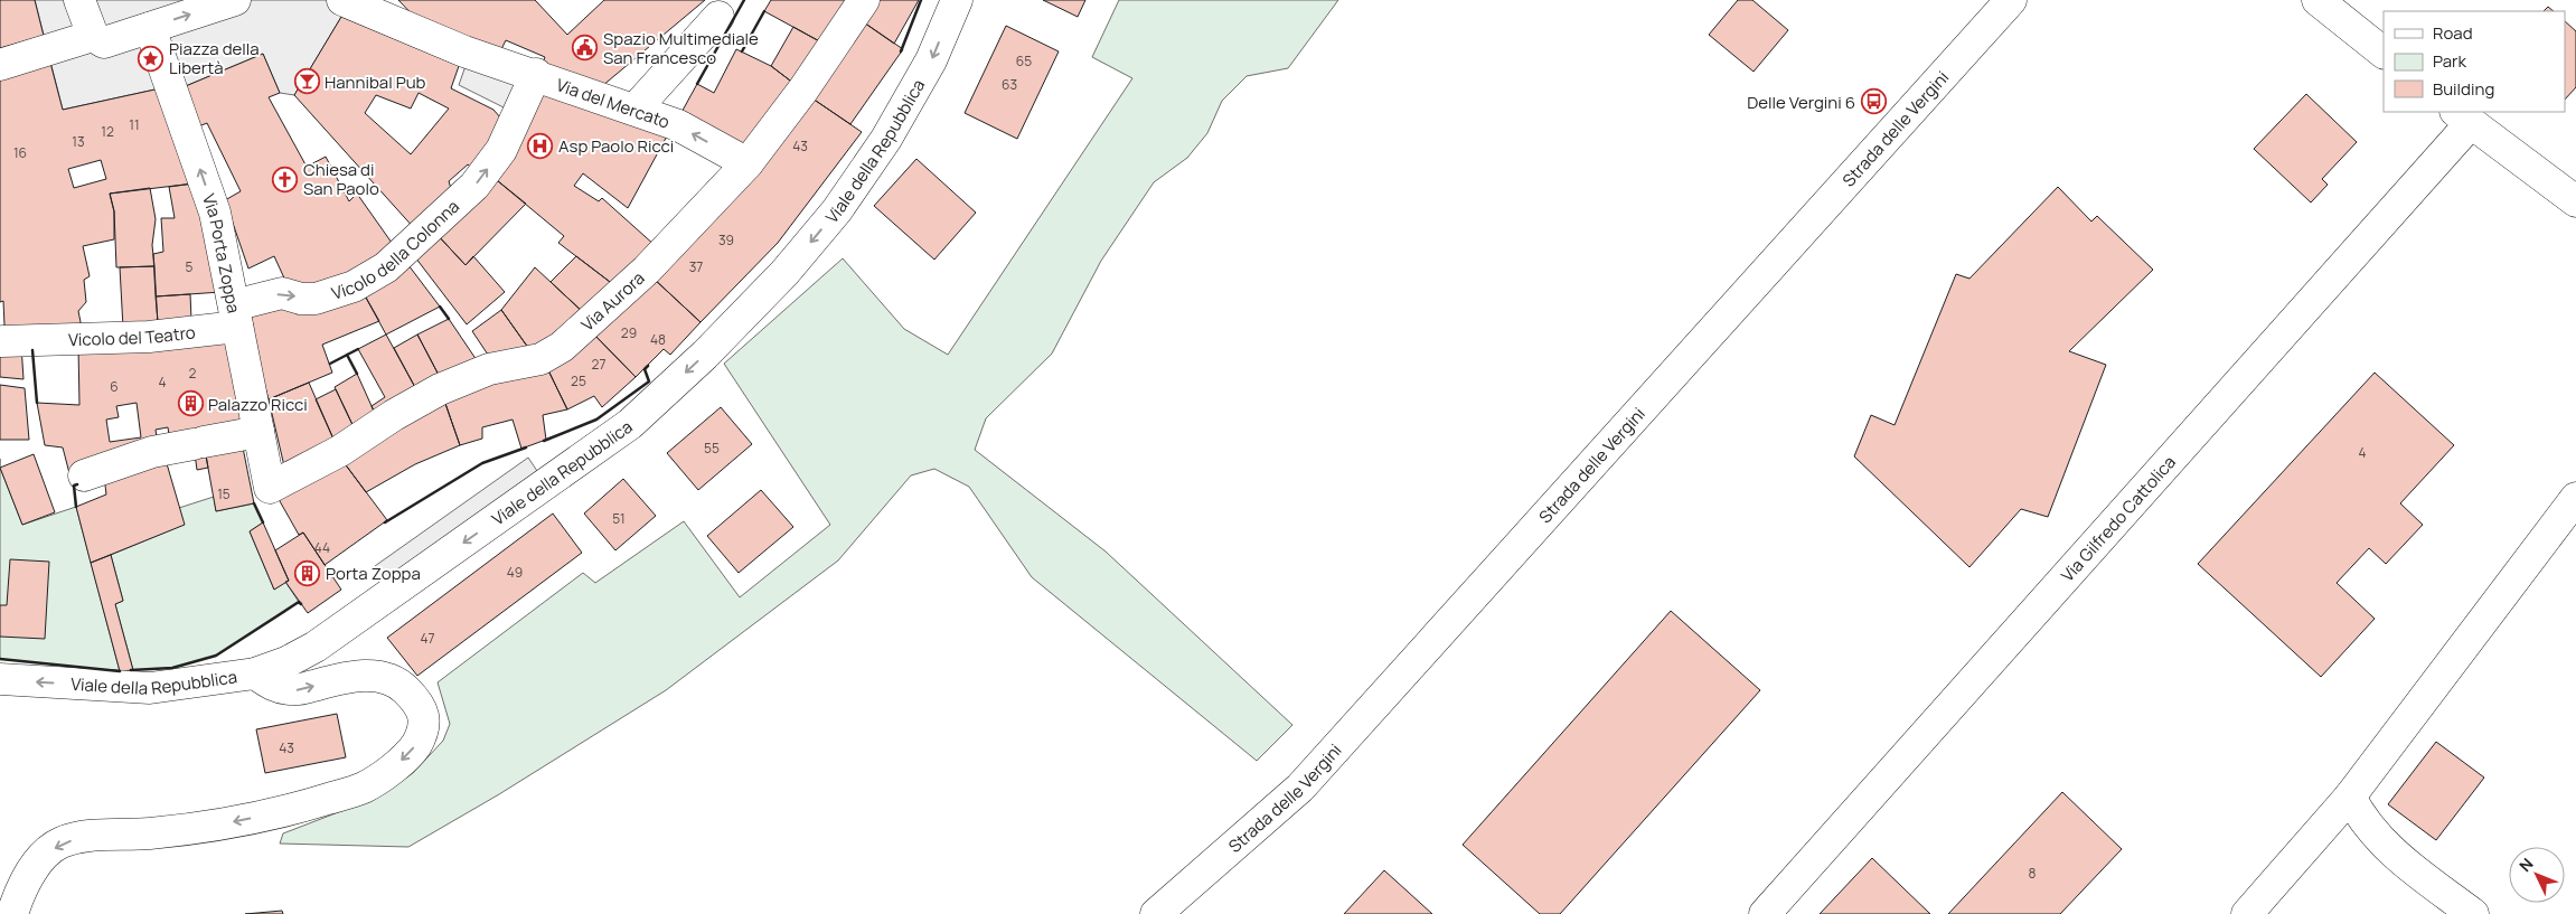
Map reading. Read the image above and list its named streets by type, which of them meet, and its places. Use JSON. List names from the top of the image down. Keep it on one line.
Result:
{"streets":{"street":["Via del Mercato","Strada delle Vergini","Viale della Repubblica","Vicolo della Colonna","Via Porta Zoppa","Via Aurora","Vicolo del Teatro","Via Gilfredo Cattolica"]},"crossings":[["Via del Mercato","Vicolo della Colonna"],["Via del Mercato","Via Aurora"],["Vicolo della Colonna","Via Porta Zoppa"],["Vicolo della Colonna","Vicolo del Teatro"],["Via Porta Zoppa","Via Aurora"],["Via Porta Zoppa","Vicolo del Teatro"]],"one_way":["Viale della Repubblica","Vicolo della Colonna","Via Porta Zoppa"],"places":{"public building":["Spazio Multimediale San Francesco"],"place":["Piazza della Libertà"],"bar":["Hannibal Pub"],"bus stop":["Delle Vergini 6"],"hospital":["Asp Paolo Ricci"],"church":["Chiesa di San Paolo"],"building":["Palazzo Ricci","Porta Zoppa"]},"house_numbers":["65","63","11","12","13","43","16","39","5","37","29","48","27","2","25","4","6","55","4","15","51","44","49","47","43","8"],"legend":["Road","Park","Building"],"north":"top left"}
